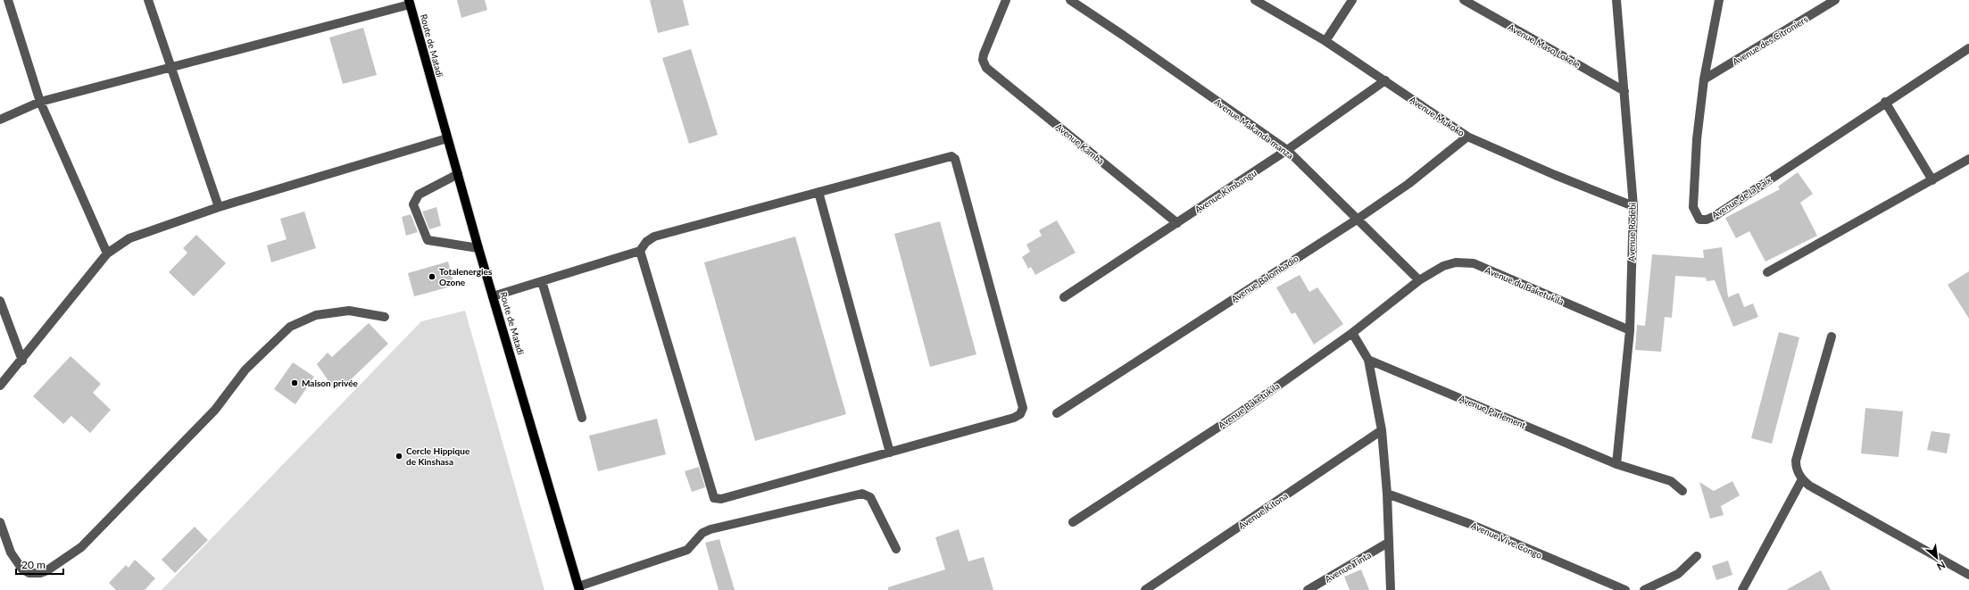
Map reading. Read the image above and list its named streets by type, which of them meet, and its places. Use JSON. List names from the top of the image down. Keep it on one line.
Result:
{"streets":{"main road":["Route de Matadi"],"street":["Avenue des Citroniers","Avenue Maso Lokele","Avenue Mukoko","Avenue Makanda manza","Avenue Kamba","Avenue Kimbangu","Avenue de la Paix","Avenue Rodebi","Avenue Balombadio","Avenue du Baketukila","Avenue Baketukila","Avenue Parlement","Avenue Kitona","Avenue Vive Congo","Avenue Tinta"]},"crossings":[["Avenue des Citroniers","Avenue de la Paix"],["Avenue Maso Lokele","Avenue Rodebi"],["Avenue Mukoko","Avenue Kimbangu"],["Avenue Mukoko","Avenue Rodebi"],["Avenue Mukoko","Avenue Balombadio"],["Avenue Makanda manza","Avenue Kimbangu"],["Avenue Makanda manza","Avenue Balombadio"],["Avenue Makanda manza","Avenue du Baketukila"],["Avenue Makanda manza","Avenue Baketukila"],["Avenue Kamba","Avenue Kimbangu"],["Avenue Rodebi","Avenue du Baketukila"],["Avenue Rodebi","Avenue Parlement"],["Avenue du Baketukila","Avenue Baketukila"]],"places":["Totalenergies Ozone","Maison privée","Cercle Hippique de Kinshasa"],"scale_bar":"20 m","north":"bottom right"}
